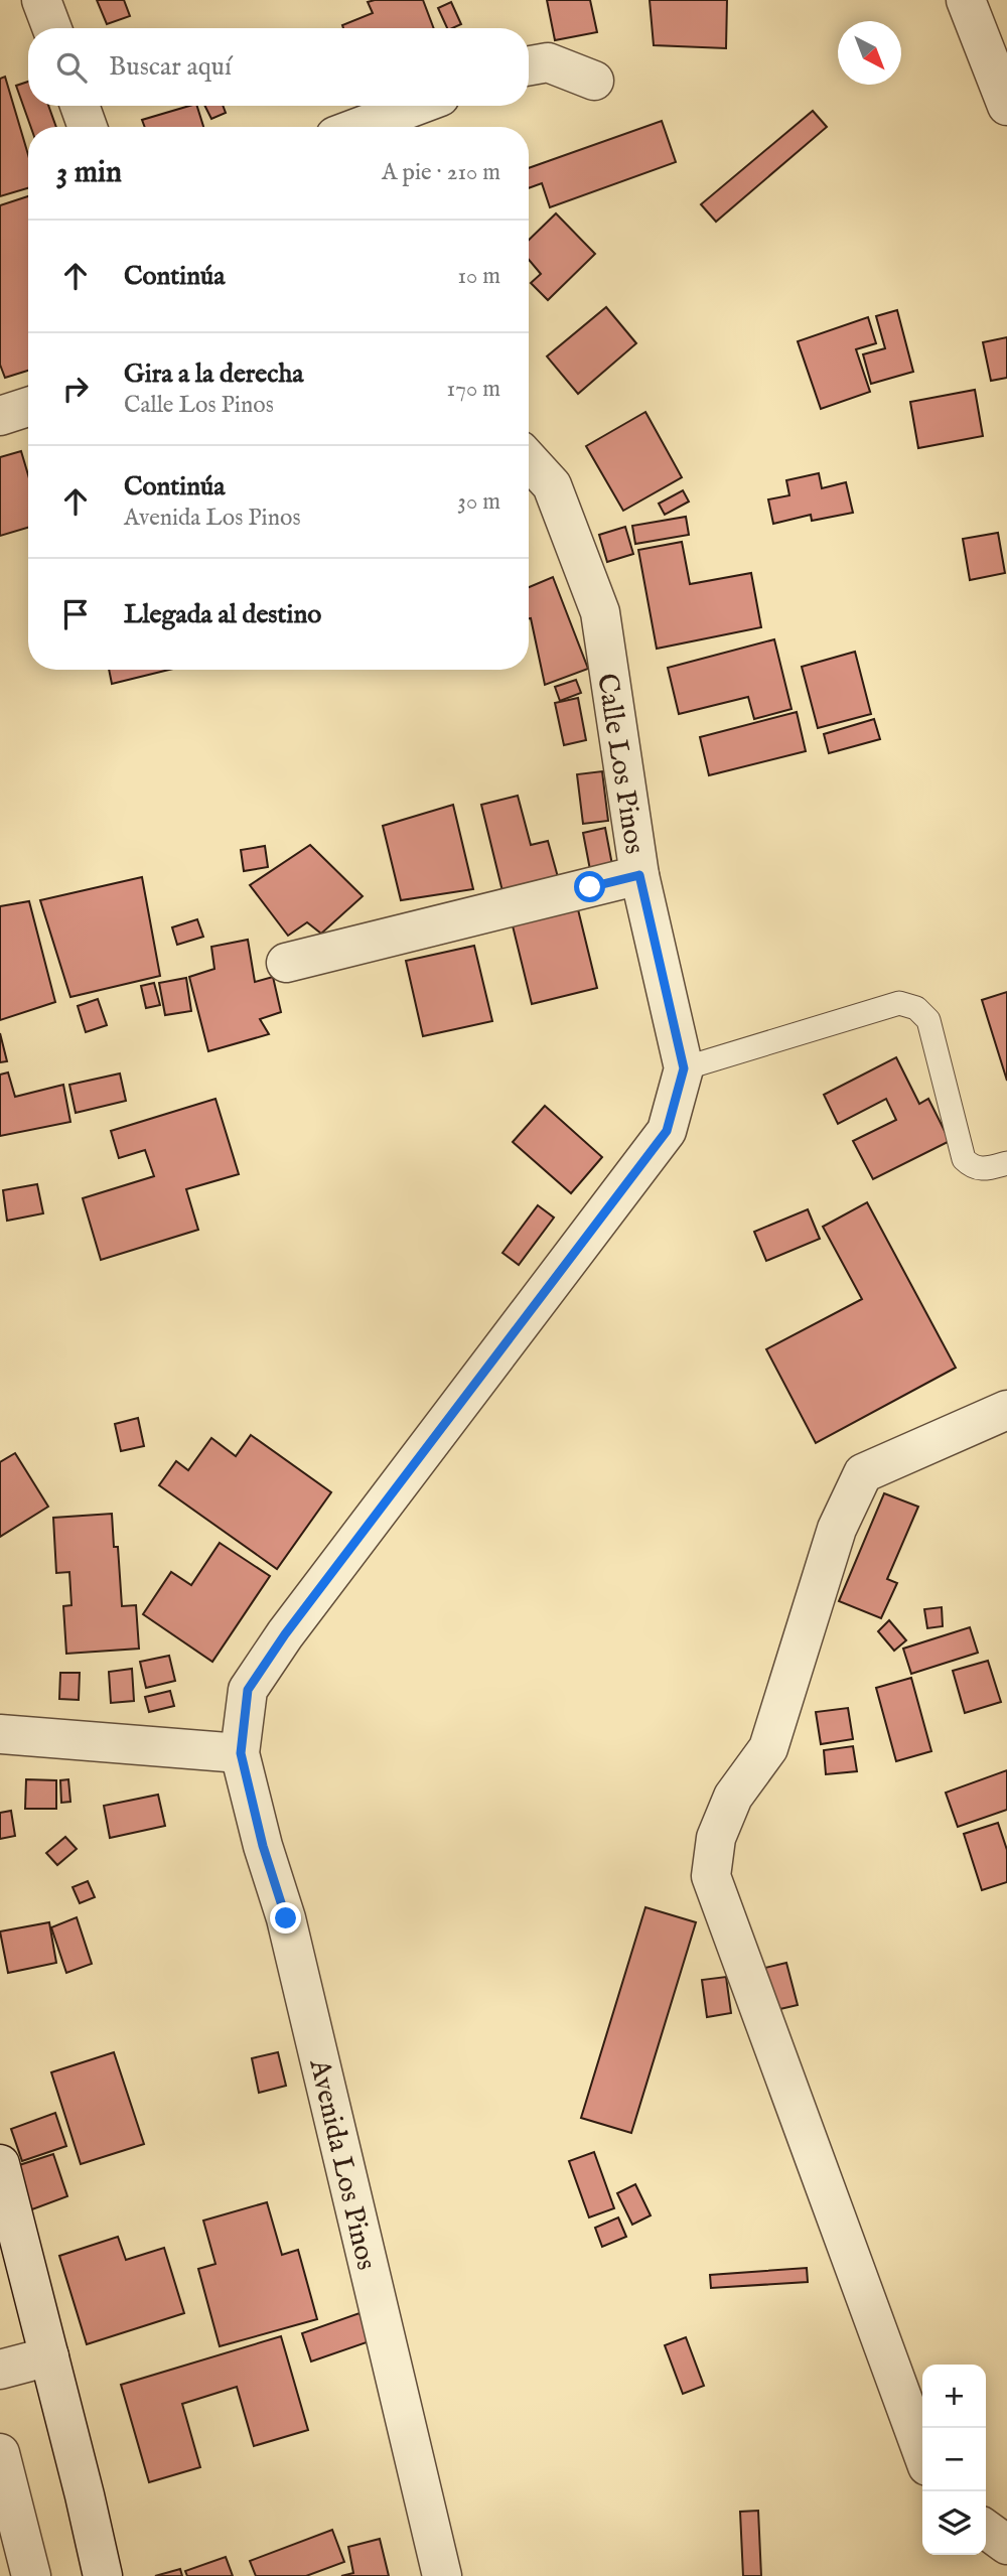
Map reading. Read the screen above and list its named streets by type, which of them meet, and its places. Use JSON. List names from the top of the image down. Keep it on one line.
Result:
{"streets":{"street":["Calle Los Pinos","Avenida Los Pinos"]},"crossings":[["Calle Los Pinos","Avenida Los Pinos"]],"north":"bottom right","page":{"search":"Buscar aquí","heading":["3 min","A pie · 210 m"],"list":[["Continúa","10 m"],["Gira a la derecha","Calle Los Pinos","170 m"],["Continúa","Avenida Los Pinos","30 m"],"Llegada al destino"],"map_buttons":["+","−"]}}
